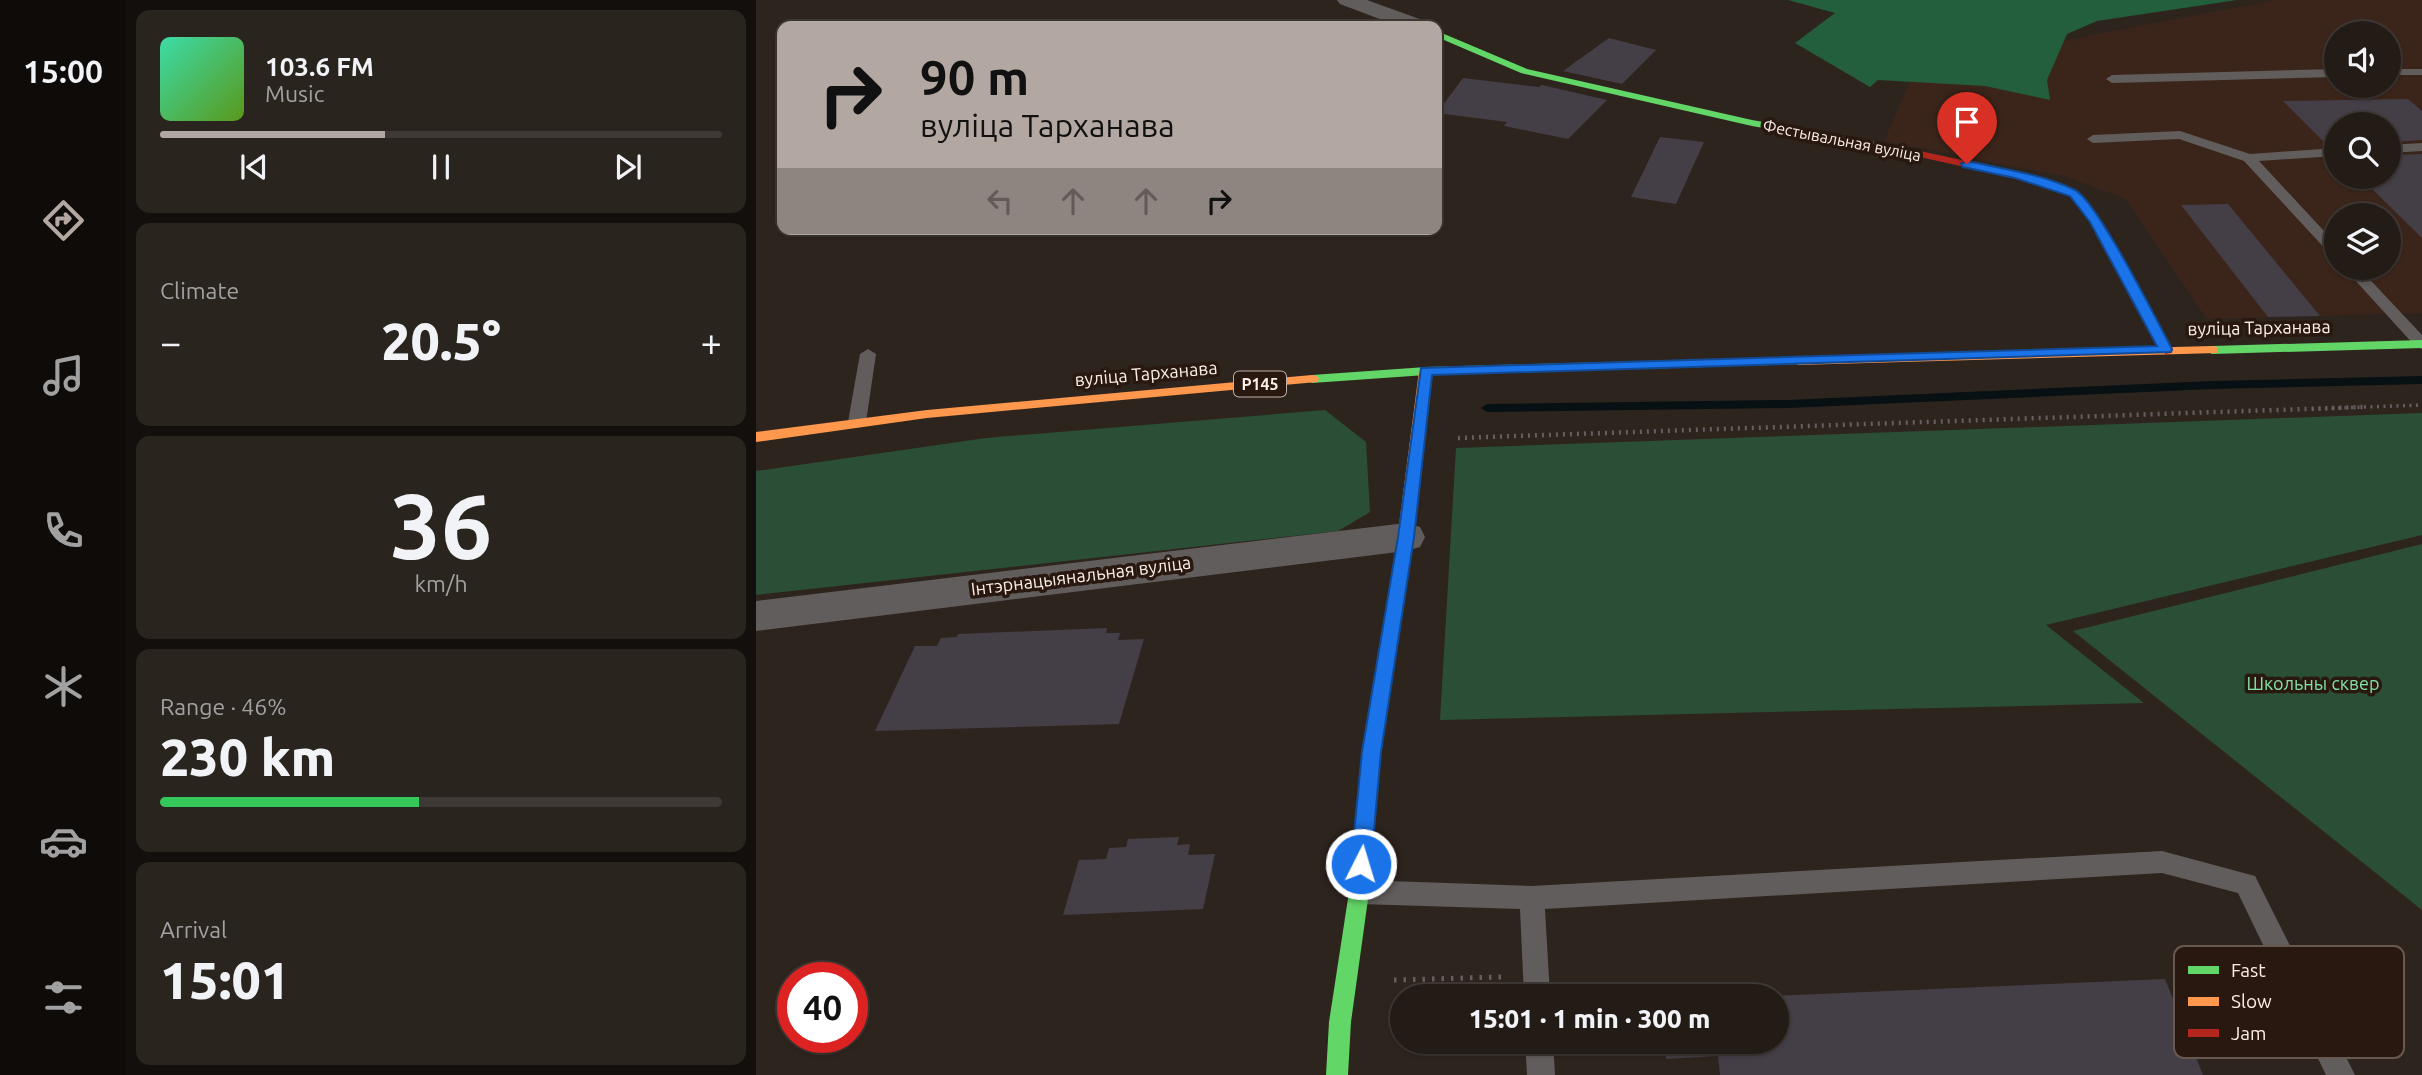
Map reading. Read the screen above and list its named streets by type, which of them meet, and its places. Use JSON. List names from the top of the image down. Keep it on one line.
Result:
{"streets":{"street":["Фестывальная вуліца","вуліца Тарханава","Р145","Інтэрнацыянальная вуліца"]},"crossings":[["Фестывальная вуліца","вуліца Тарханава"]],"parks":["Школьны сквер"],"legend":["Fast","Slow","Jam"],"page":{"tabs":"15:00","turn":["90 m","вуліца Тарханава"],"song":["103.6 FM","Music"],"tile":["Climate",["36","km/h"],["Range · 46%","230 km"],["Arrival","15:01"]],"heat":["−","20.5°","+"],"limit":"40","trip":"15:01 · 1 min · 300 m"}}
